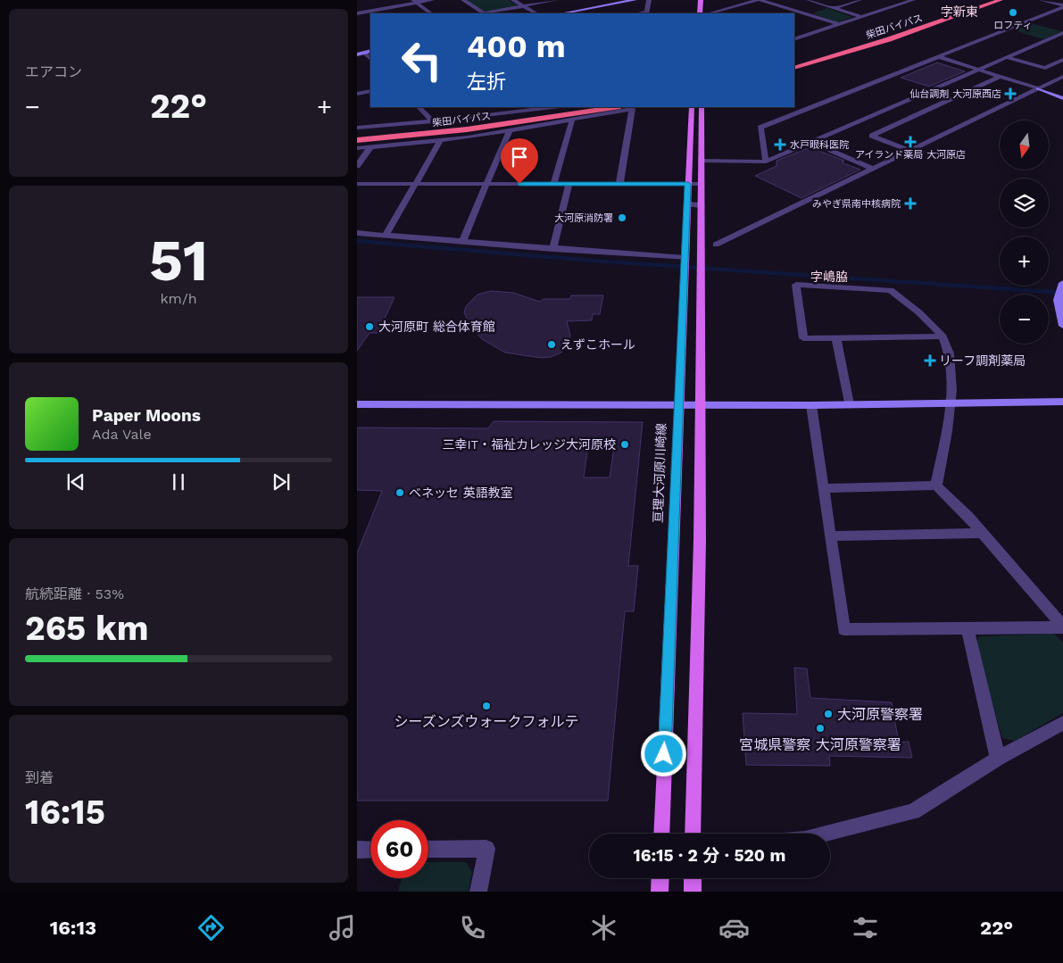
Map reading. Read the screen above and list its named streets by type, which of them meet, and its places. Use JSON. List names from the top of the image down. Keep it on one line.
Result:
{"streets":{"highway":["柴田バイパス"],"main road":["亘理大河原川崎線"]},"districts":["字新東","字嶋脇"],"places":{"other":["ロフティ","大河原消防署","大河原町 総合体育館","えずこホール","三幸IT・福祉カレッジ大河原校","ベネッセ 英語教室","シーズンズウォークフォルテ","大河原警察署","宮城県警察 大河原警察署"],"health":["仙台調剤 大河原西店","アイランド薬局 大河原店","水戸眼科医院","みやぎ県南中核病院","リーフ調剤薬局"]},"north":"bottom","page":{"tile":["エアコン",["51","km/h"],["航続距離 · 53%","265 km"],["到着","16:15"]],"turn":["400 m","左折"],"heat":["−","22°","+"],"map_buttons":["+","−"],"song":["Paper Moons","Ada Vale"],"limit":"60","trip":"16:15 · 2 分 · 520 m","tabs":["16:13","22°"]}}
